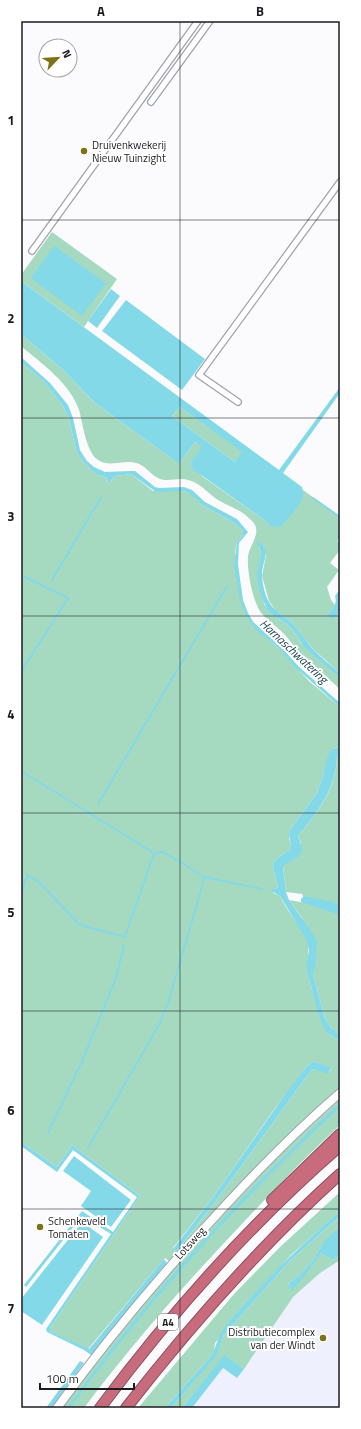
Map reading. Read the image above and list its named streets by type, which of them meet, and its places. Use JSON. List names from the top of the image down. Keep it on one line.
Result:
{"streets":{"highway":["A4"],"street":["Lotsweg"]},"water":["Harnaschwatering"],"places":["Druivenkwekerij Nieuw Tuinzight","Schenkeveld Tomaten","Distributiecomplex van der Windt"],"scale_bar":"100 m","north":"top right","grid":{"columns":["A","B"],"rows":["1","2","3","4","5","6","7"]}}
